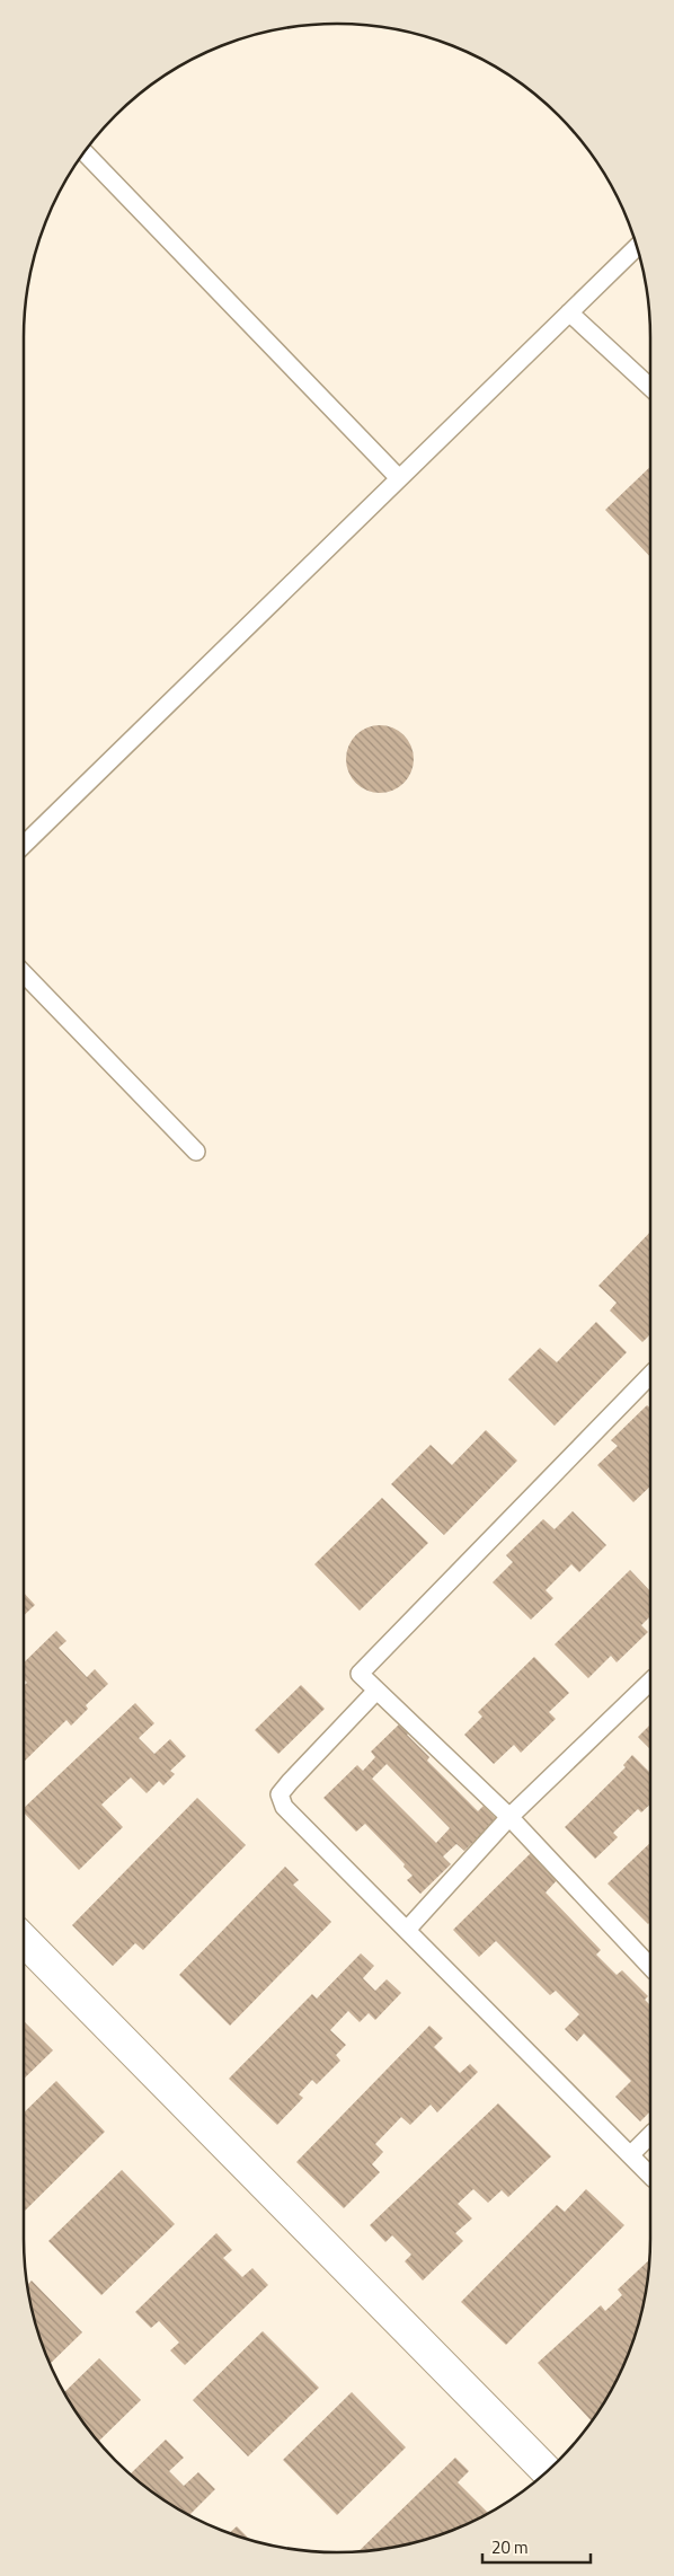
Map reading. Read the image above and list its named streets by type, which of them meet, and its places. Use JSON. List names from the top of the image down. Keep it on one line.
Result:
{"scale_bar":"20 m"}
